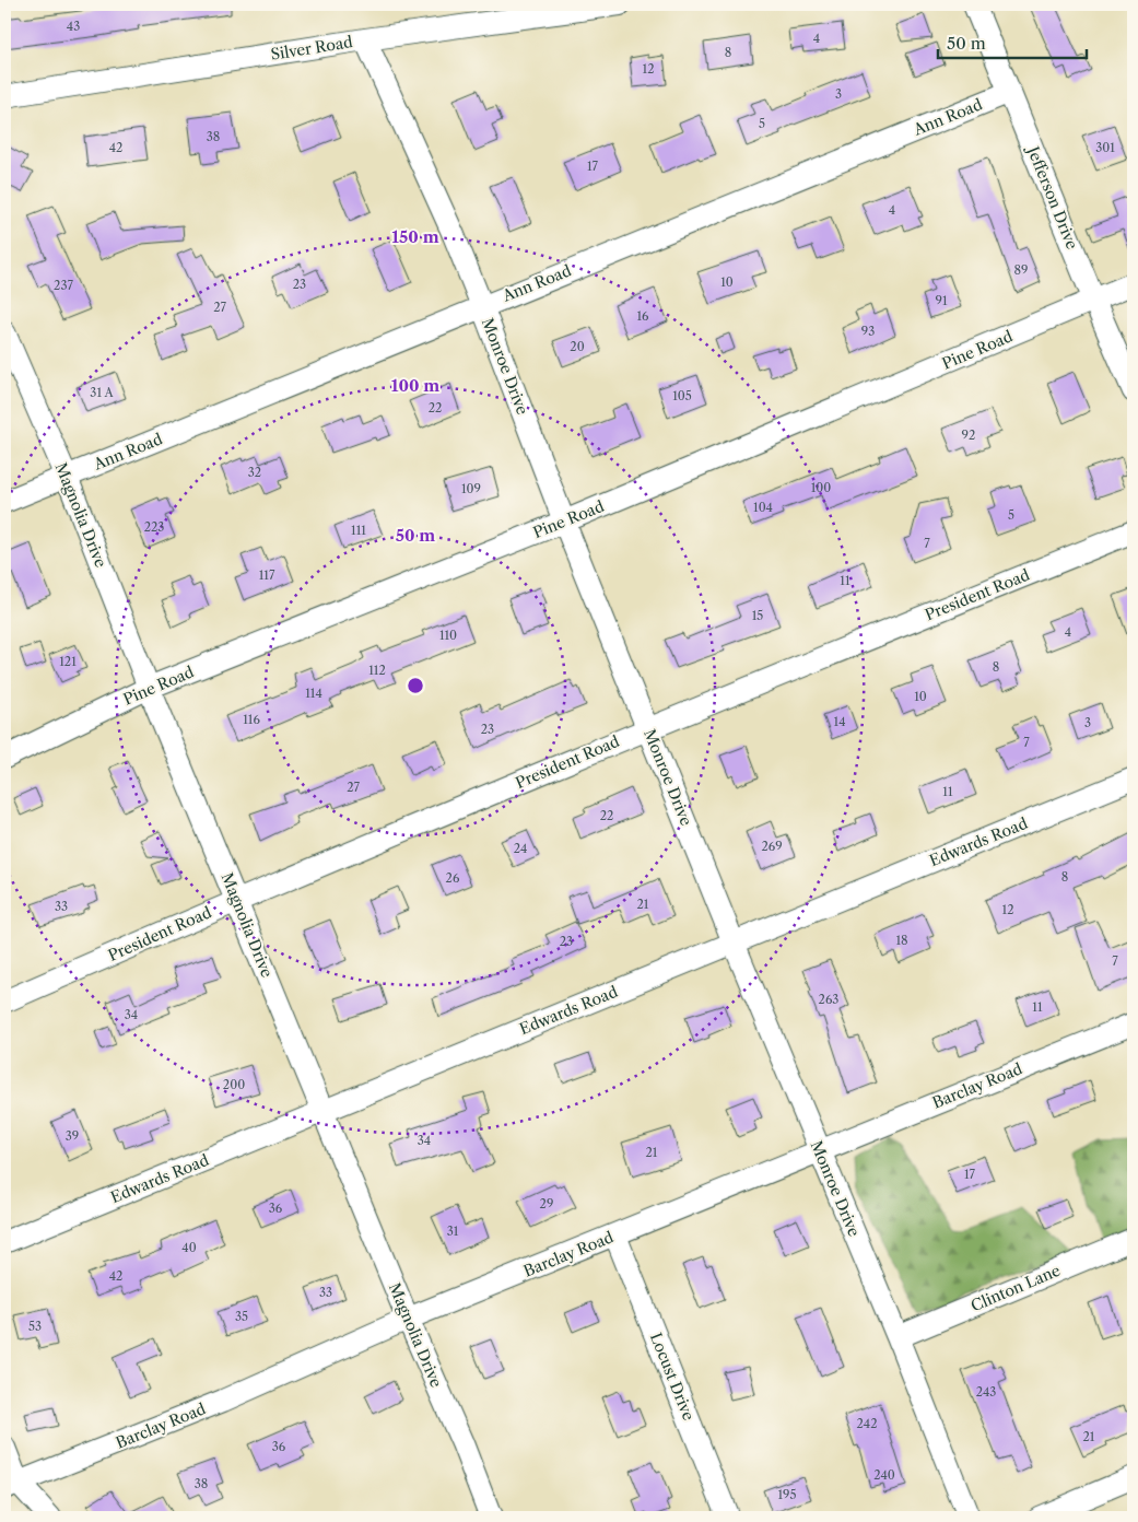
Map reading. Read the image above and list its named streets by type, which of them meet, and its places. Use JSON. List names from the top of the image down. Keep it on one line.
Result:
{"streets":{"street":["Silver Road","Ann Road","Jefferson Drive","Pine Road","Monroe Drive","Magnolia Drive","President Road","Edwards Road","Barclay Road","Clinton Lane","Locust Drive"]},"crossings":[["Silver Road","Monroe Drive"],["Ann Road","Jefferson Drive"],["Ann Road","Monroe Drive"],["Ann Road","Magnolia Drive"],["Jefferson Drive","Pine Road"],["Pine Road","Monroe Drive"],["Pine Road","Magnolia Drive"],["Monroe Drive","President Road"],["Monroe Drive","Edwards Road"],["Monroe Drive","Barclay Road"],["Monroe Drive","Clinton Lane"],["Magnolia Drive","President Road"],["Magnolia Drive","Edwards Road"],["Magnolia Drive","Barclay Road"],["Barclay Road","Locust Drive"]],"house_numbers":["43","4","8","12","3","5","38","42","301","17","4","89","10","23","237","91","27","16","93","20","31 A","105","22","92","32","100","109","104","5","223","111","7","117","11","15","4","110","121","8","112","114","10","116","14","3","23","7","27","11","22","269","24","8","26","21","33","12","18","23","7","263","11","34","200","39","34","21","17","29","36","31","40","42","33","35","53","243","242","21","36","240","38","195"],"scale_bar":"50 m","rings":["150 m","100 m","50 m"]}
